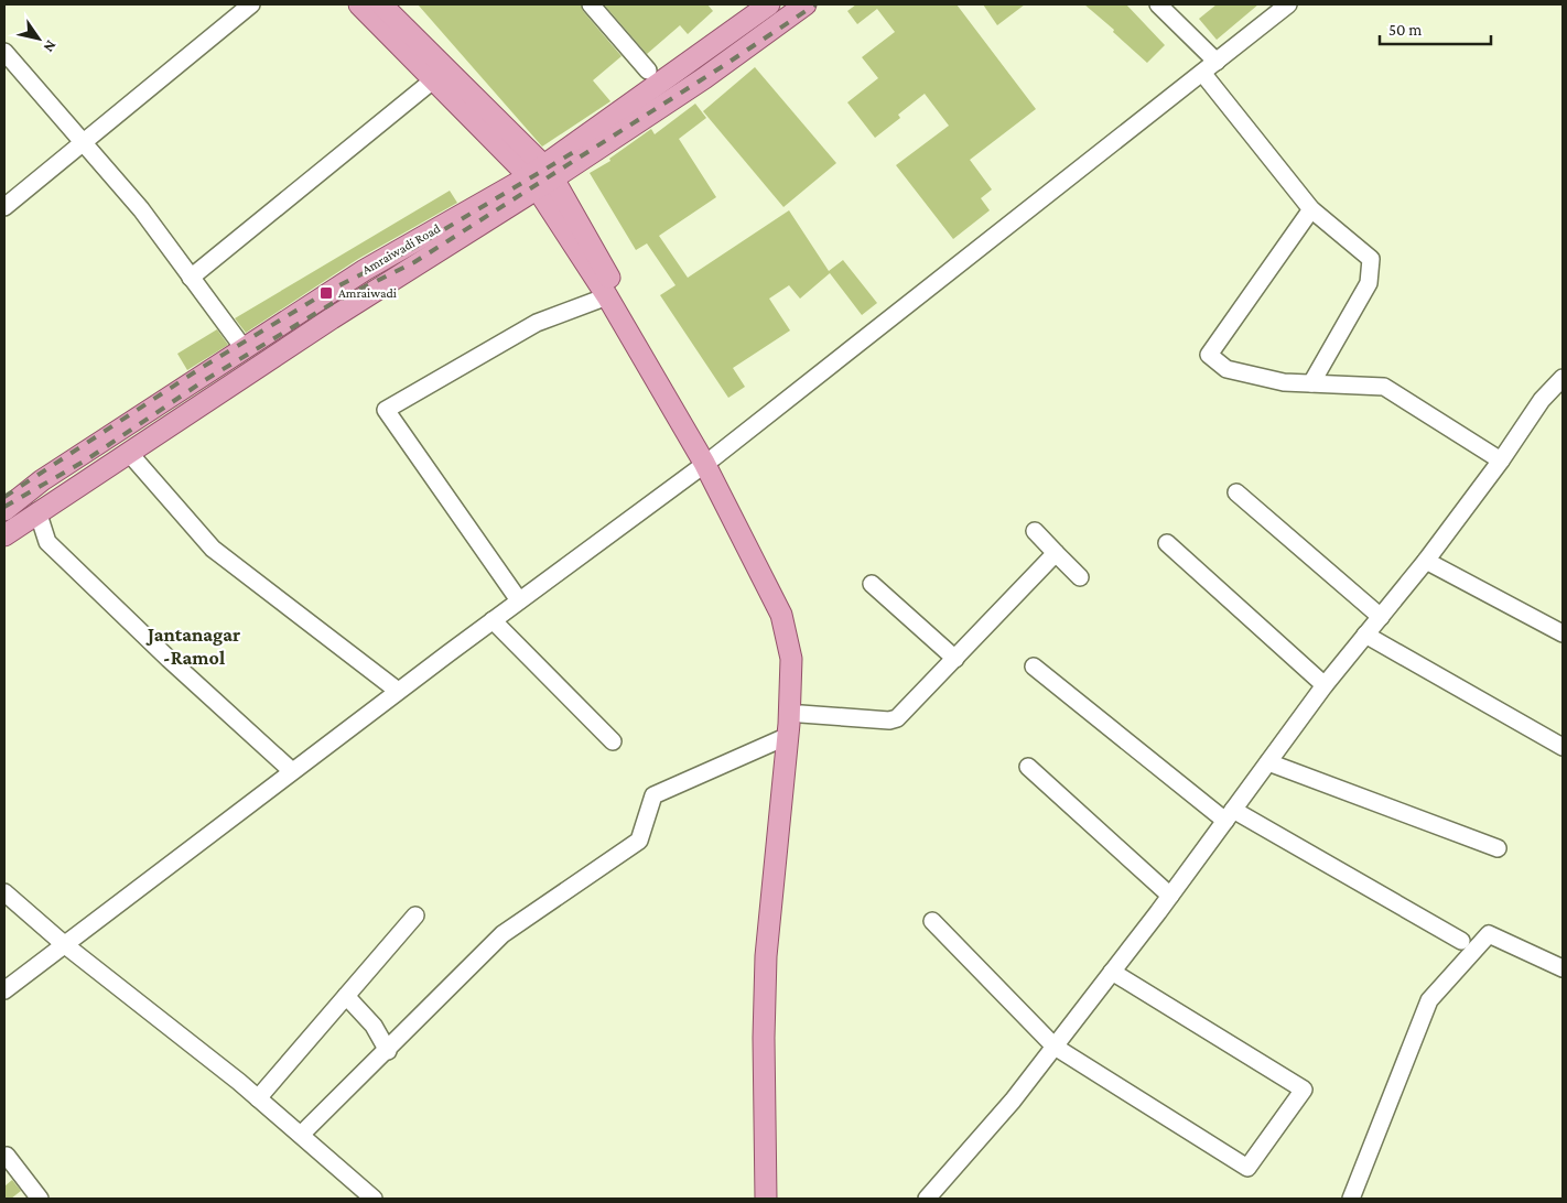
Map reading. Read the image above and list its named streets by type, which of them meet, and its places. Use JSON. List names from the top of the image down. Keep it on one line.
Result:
{"streets":{"main road":["Amraiwadi Road"]},"districts":["Jantanagar -Ramol"],"places":{"transit":["Amraiwadi"]},"scale_bar":"50 m","north":"bottom right"}
